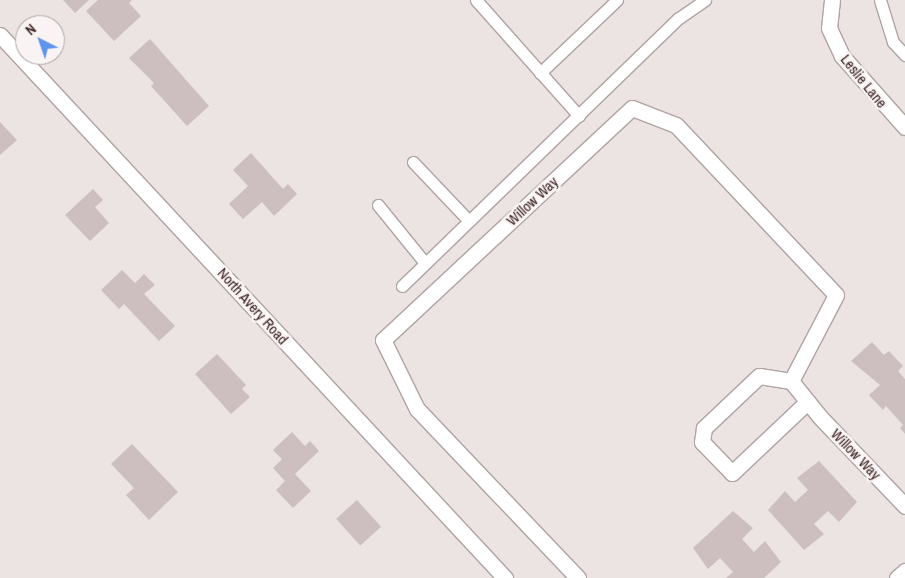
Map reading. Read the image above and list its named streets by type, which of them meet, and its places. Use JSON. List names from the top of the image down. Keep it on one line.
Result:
{"streets":{"street":["Leslie Lane","Willow Way","North Avery Road"]},"north":"top left"}
